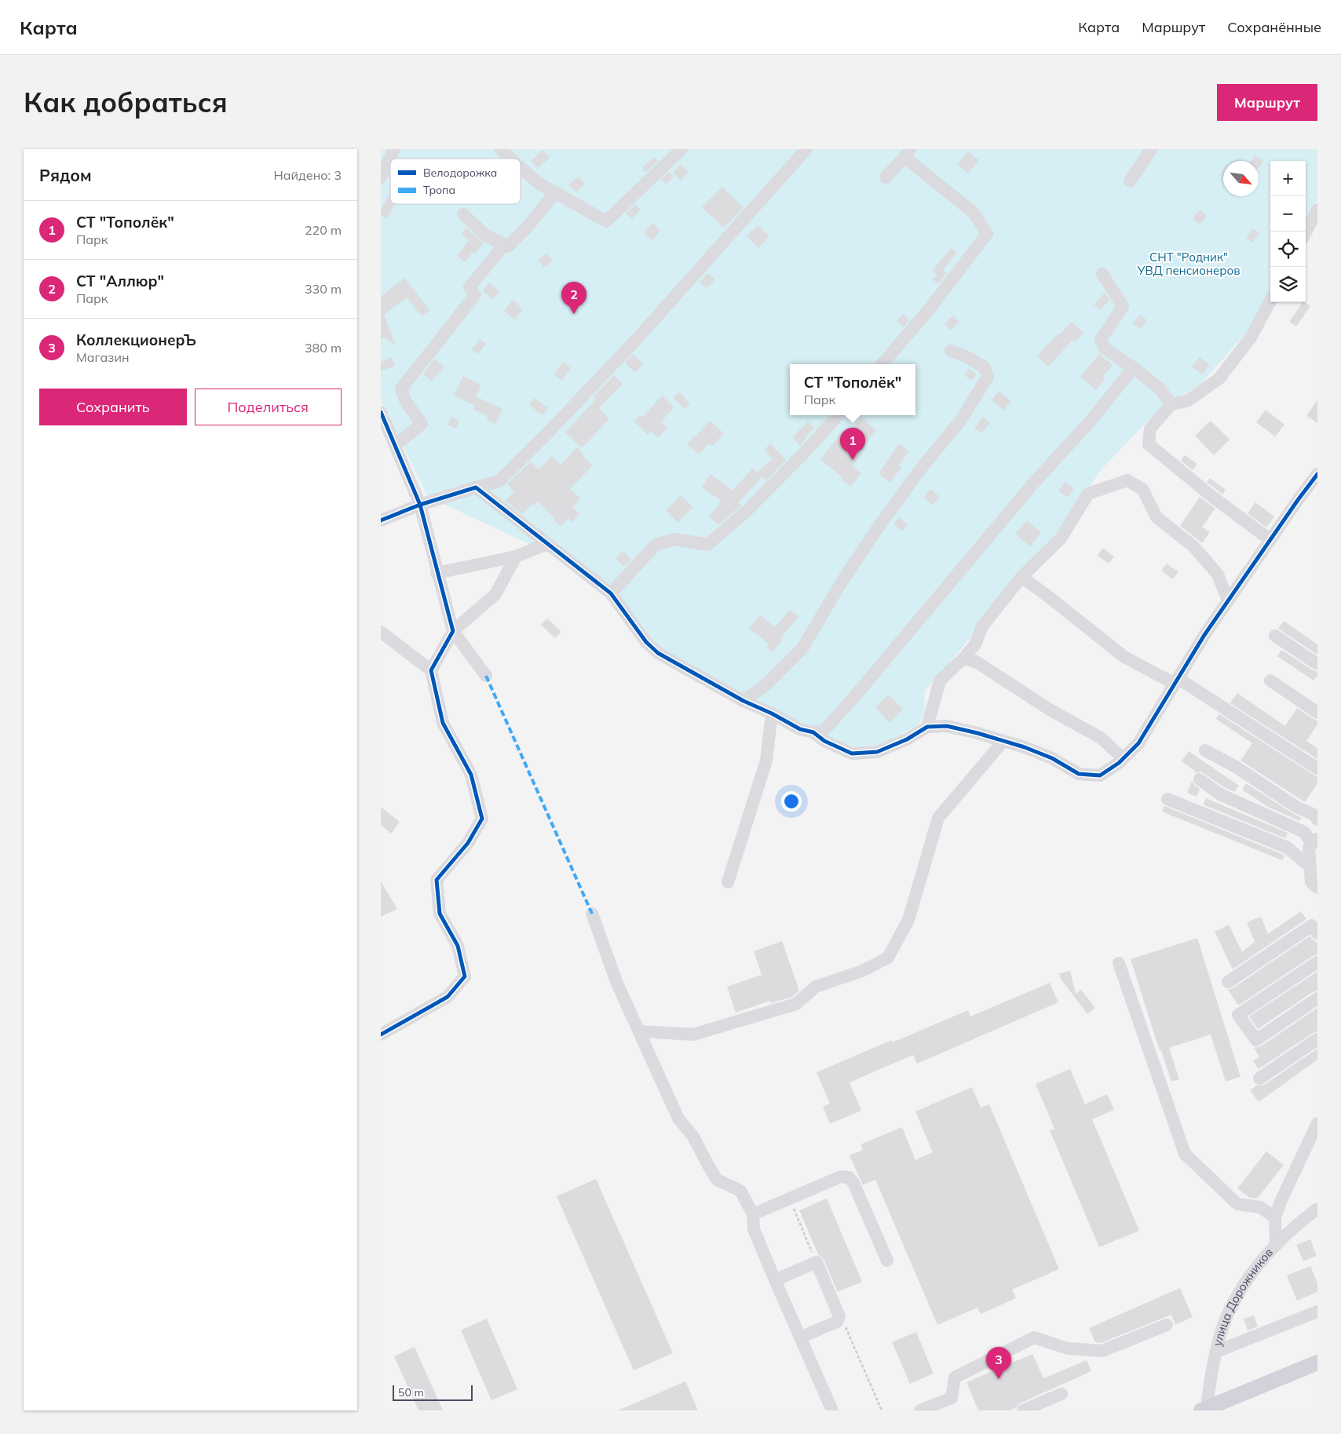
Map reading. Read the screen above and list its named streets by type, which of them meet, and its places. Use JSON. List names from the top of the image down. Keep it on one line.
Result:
{"streets":{"street":["улица Дорожников"]},"parks":["СНТ \"Родник\" УВД пенсионеров"],"legend":["Велодорожка","Тропа"],"scale_bar":"50 m","north":"bottom right","page":{"header":"Карта","nav":["Карта","Маршрут","Сохранённые"],"buttons":["Маршрут",["Сохранить","Поделиться"]],"title":"Как добраться","heading":["Рядом","Найдено: 3"],"map_buttons":["+","−"],"list":[{"mark":"1","name":"СТ \"Тополёк\"","note":"Парк","value":"220 m"},{"mark":"2","name":"СТ \"Аллюр\"","note":"Парк","value":"330 m"},{"mark":"3","name":"КоллекционерЪ","note":"Магазин","value":"380 m"}],"pins":["2","1","3"],"popup":["СТ \"Тополёк\"","Парк"],"scale":"50 m"}}
